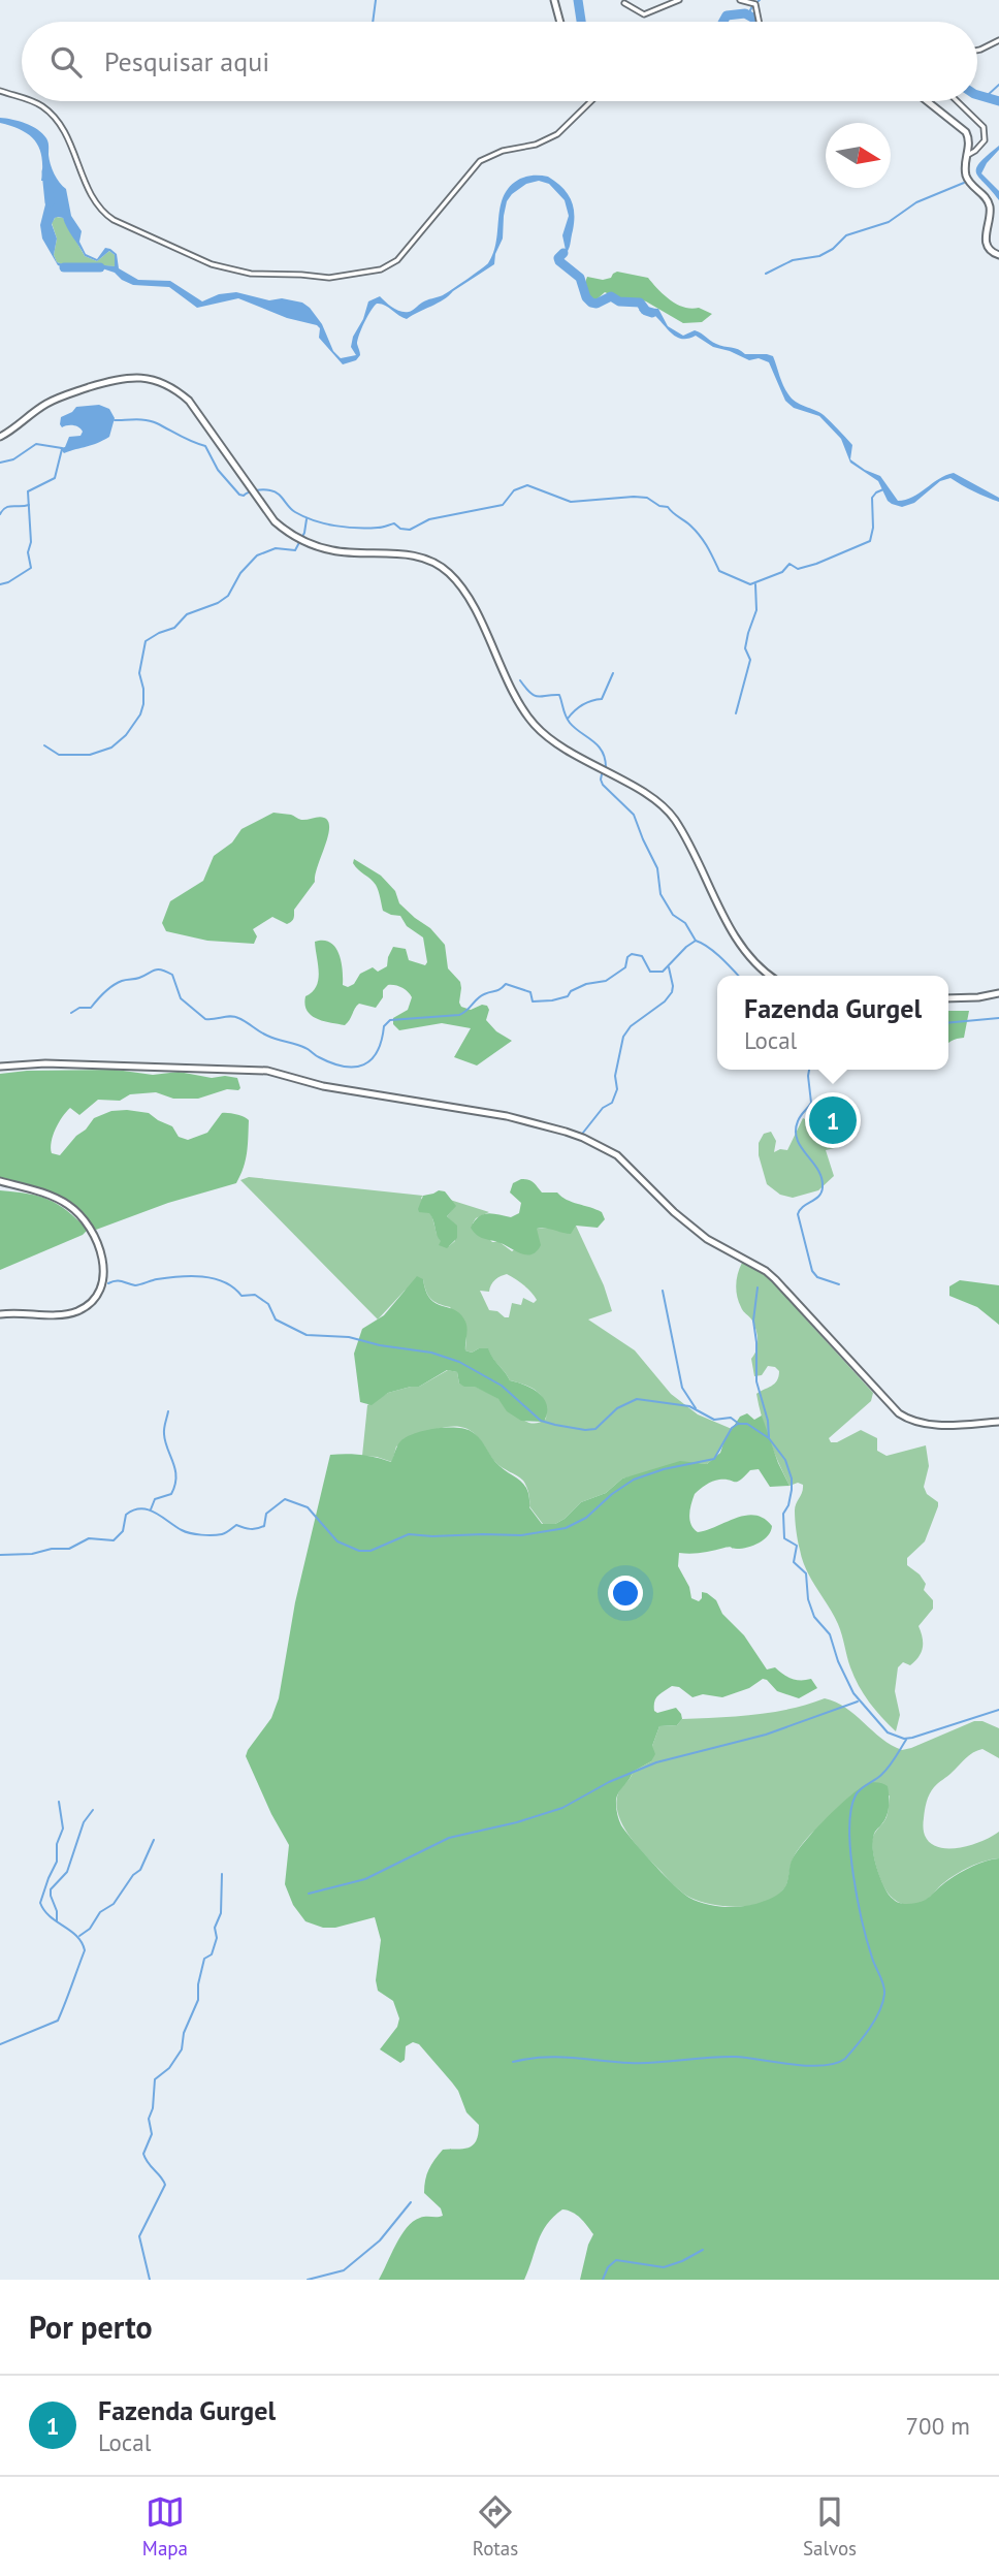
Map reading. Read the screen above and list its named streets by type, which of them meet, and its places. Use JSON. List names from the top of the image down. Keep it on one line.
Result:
{"north":"right","page":{"search":"Pesquisar aqui","popup":["Fazenda Gurgel","Local"],"pins":"1","heading":"Por perto","list":[{"mark":"1","name":"Fazenda Gurgel","note":"Local","value":"700 m"}],"nav":["Mapa","Rotas","Salvos"]}}
